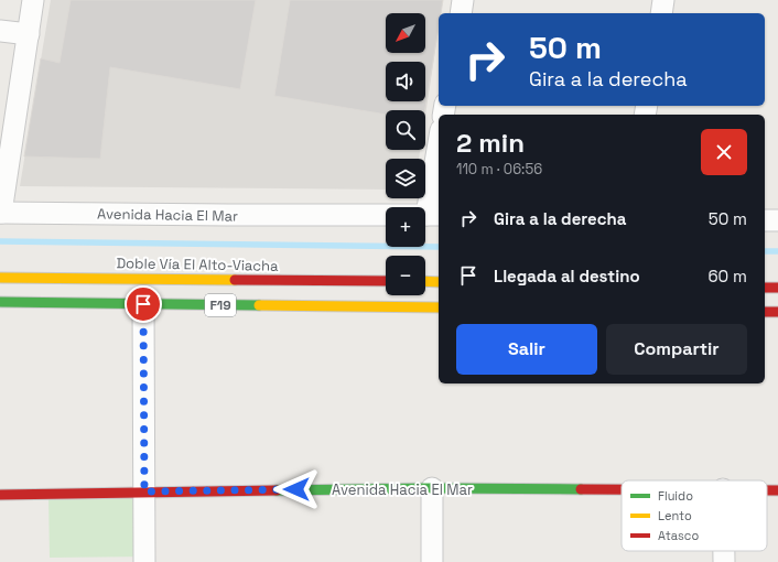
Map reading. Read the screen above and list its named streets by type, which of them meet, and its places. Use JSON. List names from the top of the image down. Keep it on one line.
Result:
{"streets":{"main road":["Avenida Hacia El Mar","Doble Vía El Alto-Viacha","F19"]},"legend":["Fluido","Lento","Atasco"],"north":"bottom left","page":{"map_buttons":["+","−"],"turn":["50 m","Gira a la derecha"],"heading":["2 min","110 m · 06:56"],"list":[{"name":"Gira a la derecha","value":"50 m"},{"name":"Llegada al destino","value":"60 m"}],"buttons":["Salir","Compartir"]}}
